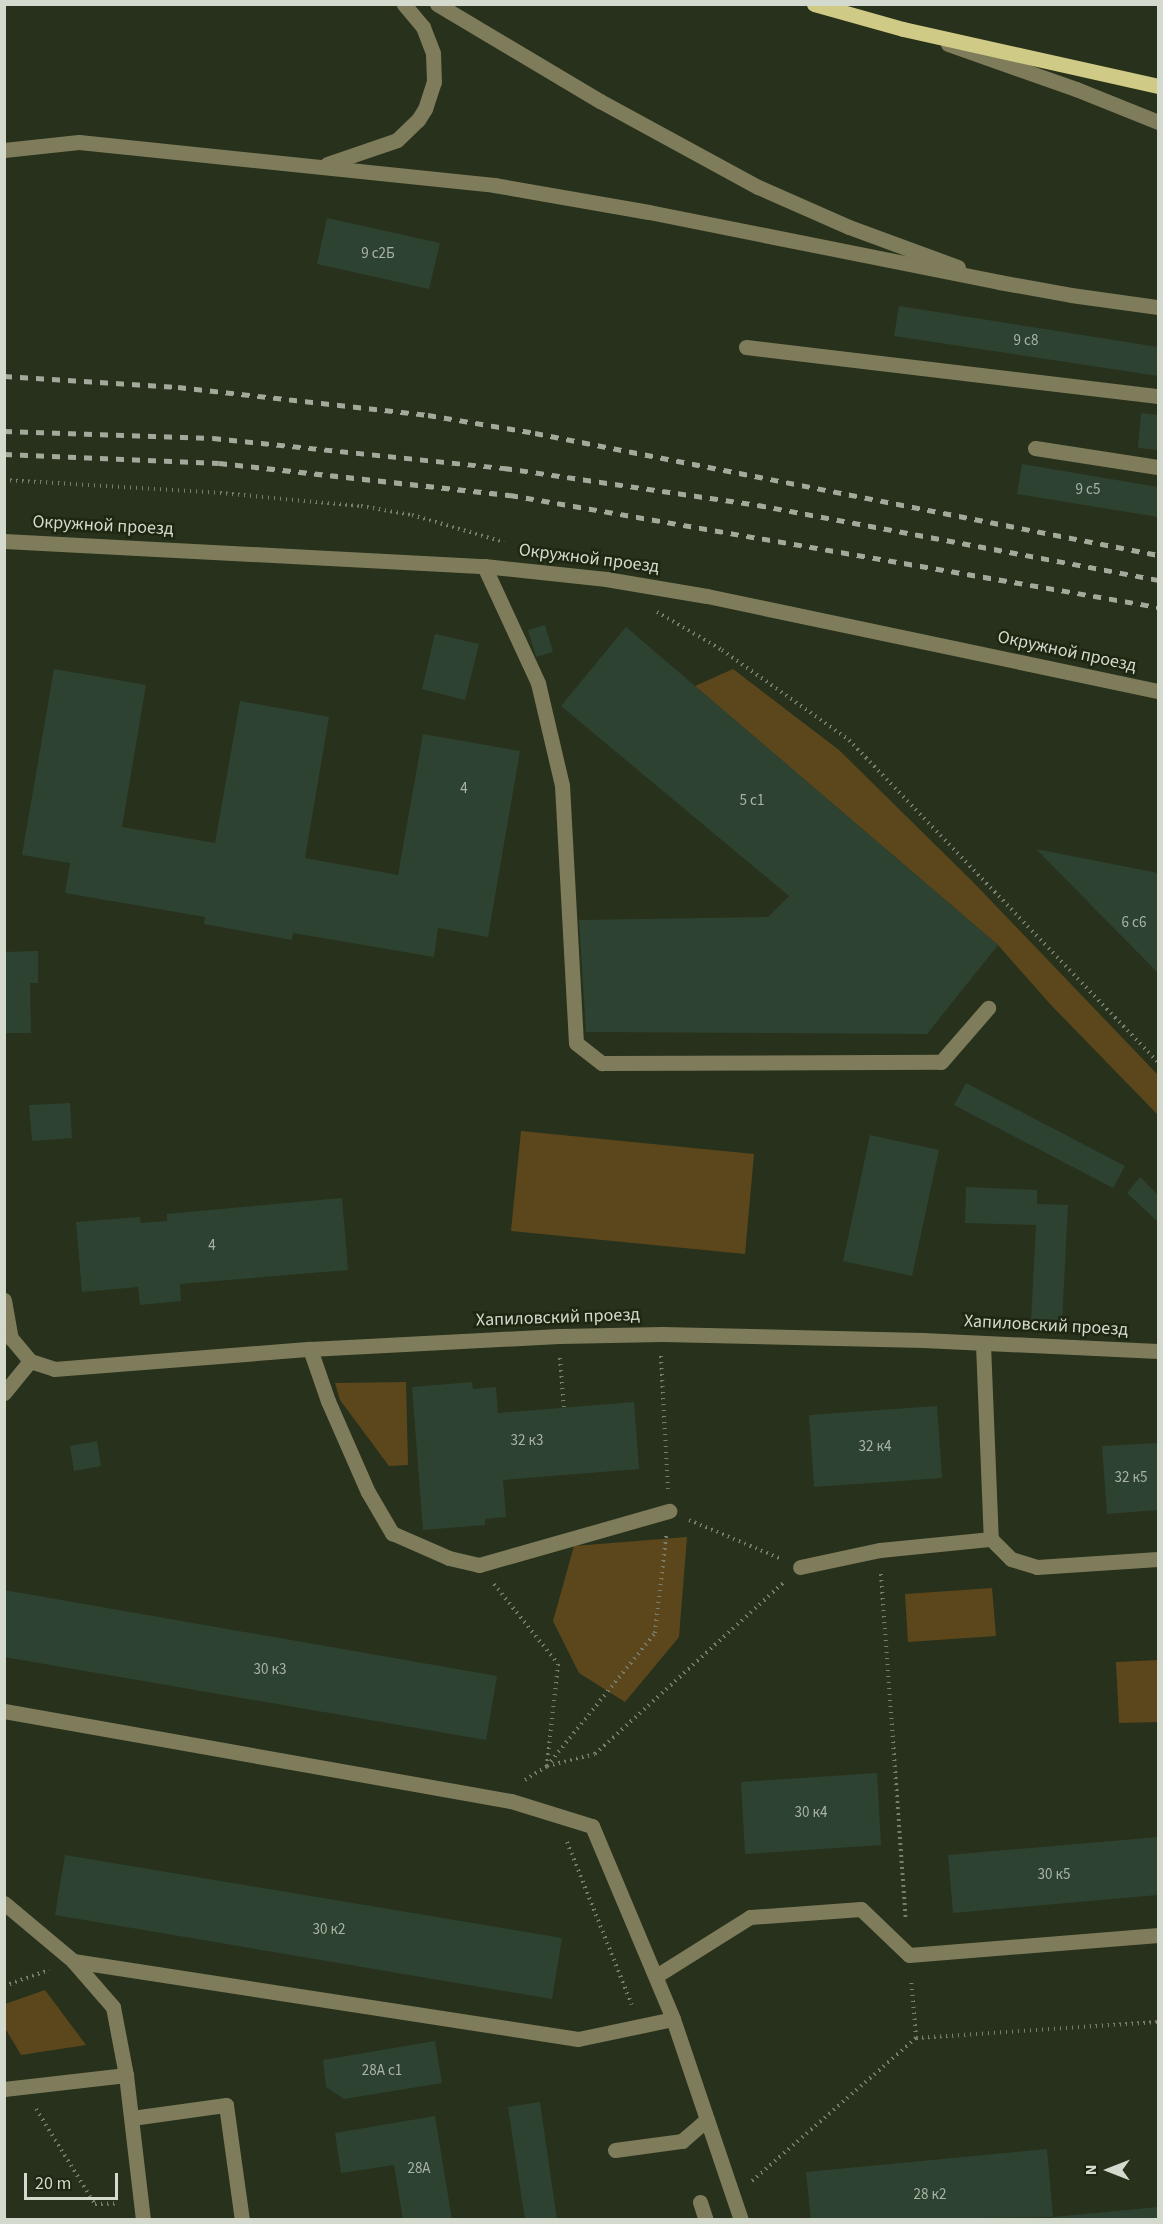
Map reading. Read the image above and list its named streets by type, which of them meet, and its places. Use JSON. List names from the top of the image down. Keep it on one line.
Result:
{"streets":{"street":["Окружной проезд","Хапиловский проезд"]},"house_numbers":["9 с2Б","9 c8","9 c5","4","5 с1","6 с6","4","32 к3","32 к4","32 к5","30 к3","30 к4","30 к5","30 к2","28А с1","28А","28 к2"],"scale_bar":"20 m","north":"left"}
